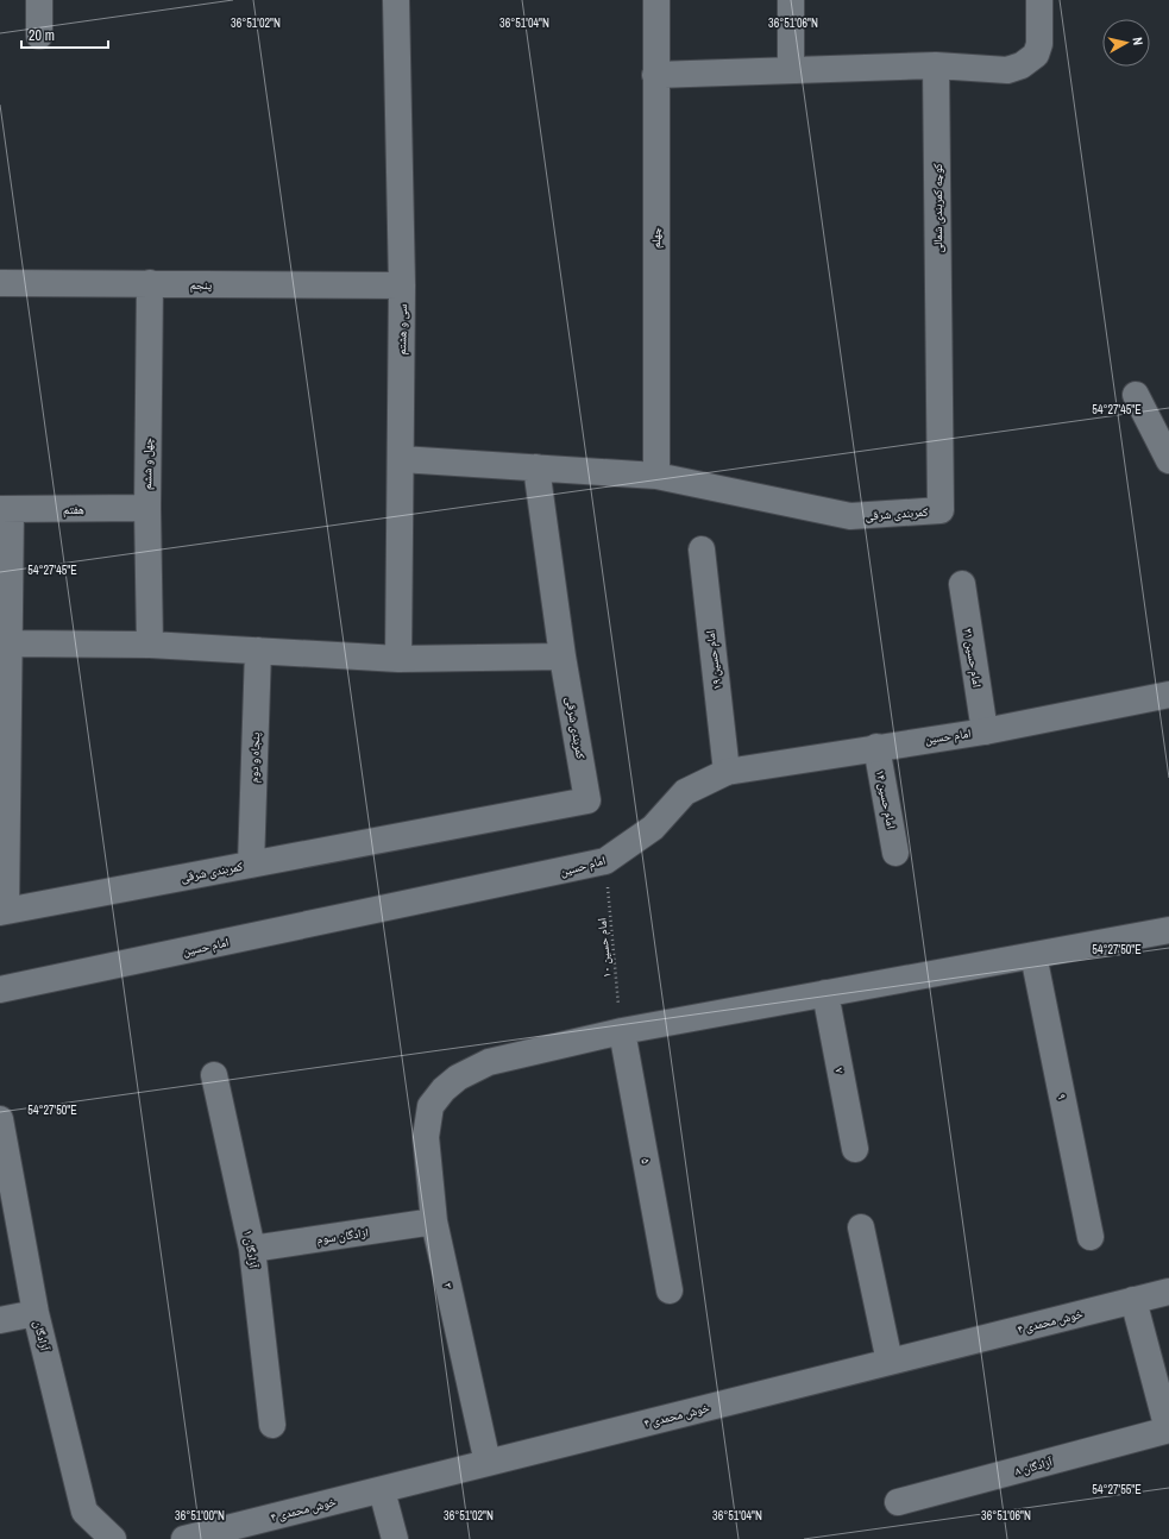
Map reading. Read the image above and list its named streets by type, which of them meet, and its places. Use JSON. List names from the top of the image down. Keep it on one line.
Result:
{"streets":{"street":["کوچه کمربندی شمالی","چهلم","پنجم","سی و هشتم","چهل و ششم","هفتم","کمربندی شرقی","امام حسین ۲۱","امام حسین ۱۹","امام حسین","پنجاه و دوم","امام حسین ۱۴","۷","۹","۵","ازادگان سوم","آزادگان ۱","۳","خوش محمدی ۴","آزادگان","آزادگان ۸"],"path":["امام حسین ۱۰"]},"crossings":[["کوچه کمربندی شمالی","کمربندی شرقی"],["چهلم","کمربندی شرقی"],["پنجم","سی و هشتم"],["پنجم","چهل و ششم"],["چهل و ششم","هفتم"],["کمربندی شرقی","پنجاه و دوم"],["امام حسین ۲۱","امام حسین"],["امام حسین ۱۹","امام حسین"],["امام حسین","امام حسین ۱۴"],["امام حسین","امام حسین ۱۰"],["امام حسین ۱۰","۵"],["امام حسین ۱۰","۳"],["۵","۳"],["ازادگان سوم","آزادگان ۱"],["ازادگان سوم","۳"],["۳","خوش محمدی ۴"],["خوش محمدی ۴","آزادگان ۸"]],"scale_bar":"20 m","north":"right","coordinates":["36°51'02\"N","36°51'04\"N","36°51'06\"N","54°27'45\"E","54°27'50\"E","54°27'55\"E","36°51'00\"N"]}
